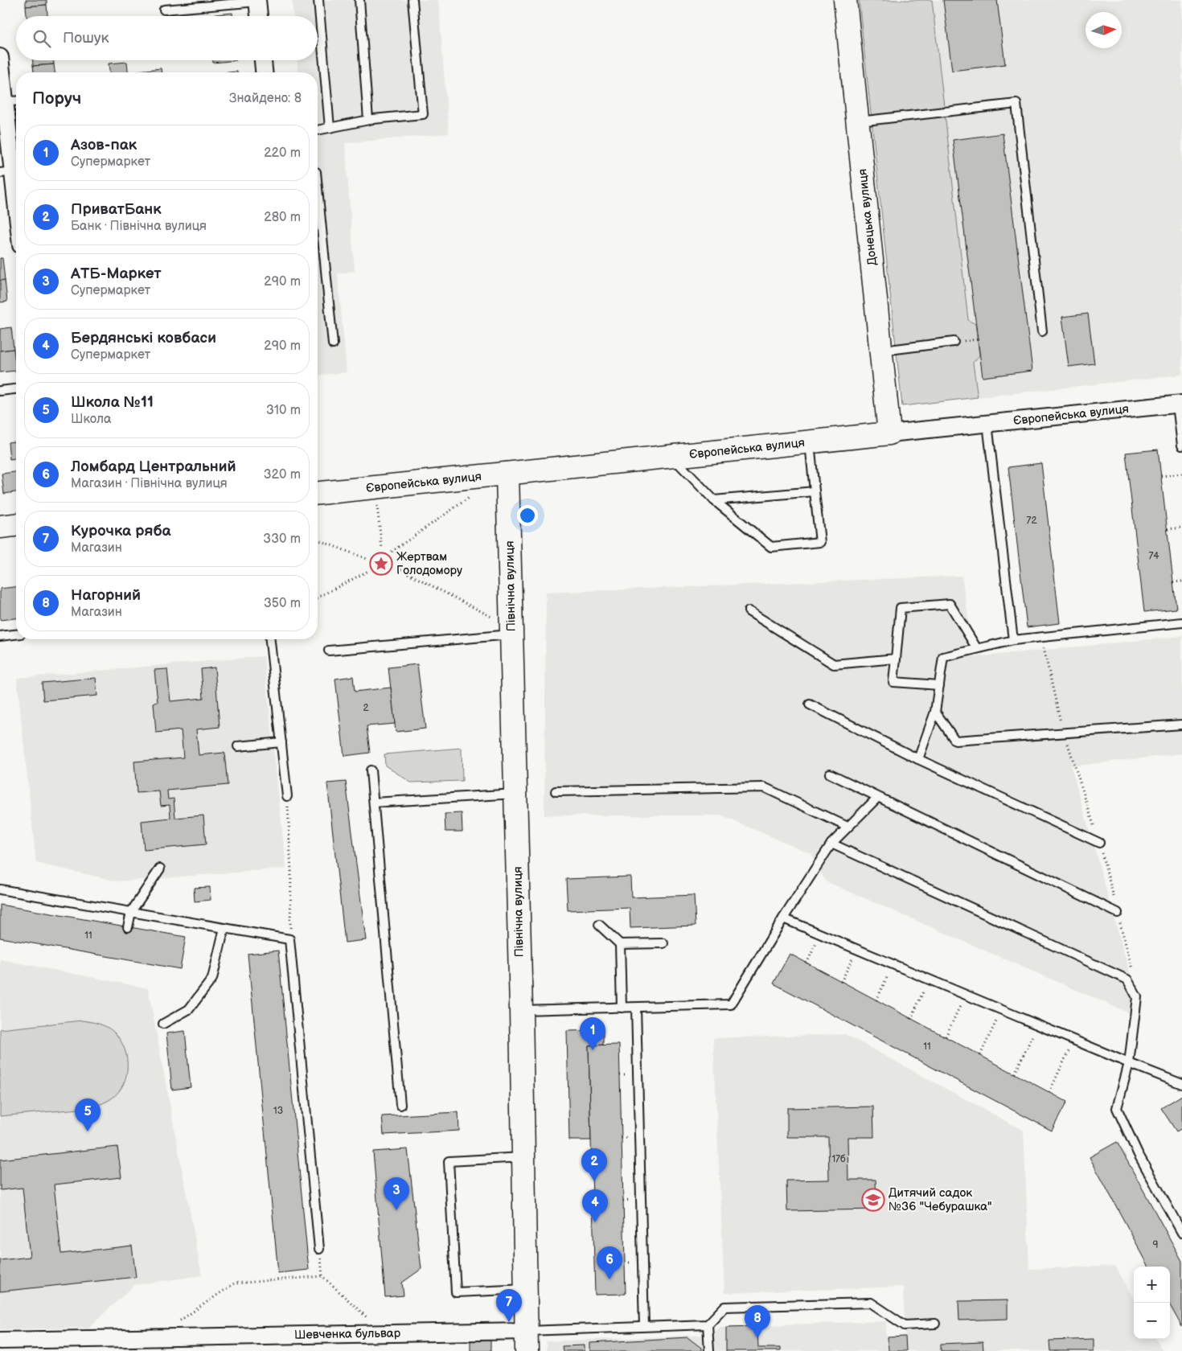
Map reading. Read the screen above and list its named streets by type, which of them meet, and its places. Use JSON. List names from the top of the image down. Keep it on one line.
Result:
{"streets":{"street":["Донецька вулиця","Європейська вулиця","Північна вулиця","Шевченка бульвар"]},"crossings":[["Донецька вулиця","Європейська вулиця"],["Європейська вулиця","Північна вулиця"],["Північна вулиця","Шевченка бульвар"]],"places":{"place":["Жертвам Голодомору"],"school or university":["Дитячий садок №36 \"Чебурашка\""]},"house_numbers":["72","74","2","11","11","13","17б","9"],"north":"right","page":{"search":"Пошук","heading":["Поруч","Знайдено: 8"],"list":[{"mark":"1","name":"Азов-пак","note":"Супермаркет","value":"220 m"},{"mark":"2","name":"ПриватБанк","note":"Банк · Північна вулиця","value":"280 m"},{"mark":"3","name":"АТБ-Маркет","note":"Супермаркет","value":"290 m"},{"mark":"4","name":"Бердянські ковбаси","note":"Супермаркет","value":"290 m"},{"mark":"5","name":"Школа №11","note":"Школа","value":"310 m"},{"mark":"6","name":"Ломбард Центральний","note":"Магазин · Північна вулиця","value":"320 m"},{"mark":"7","name":"Курочка ряба","note":"Магазин","value":"330 m"},{"mark":"8","name":"Нагорний","note":"Магазин","value":"350 m"}],"pins":["1","5","2","3","4","6","7","8"],"map_buttons":["+","−"]}}
